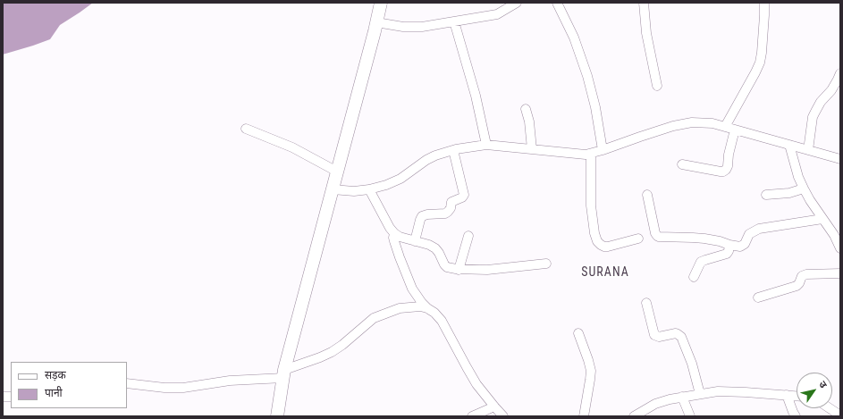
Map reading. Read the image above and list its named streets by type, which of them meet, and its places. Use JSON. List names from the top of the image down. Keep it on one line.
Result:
{"districts":["SURANA"],"legend":["सड़क","पानी"],"north":"top right"}
